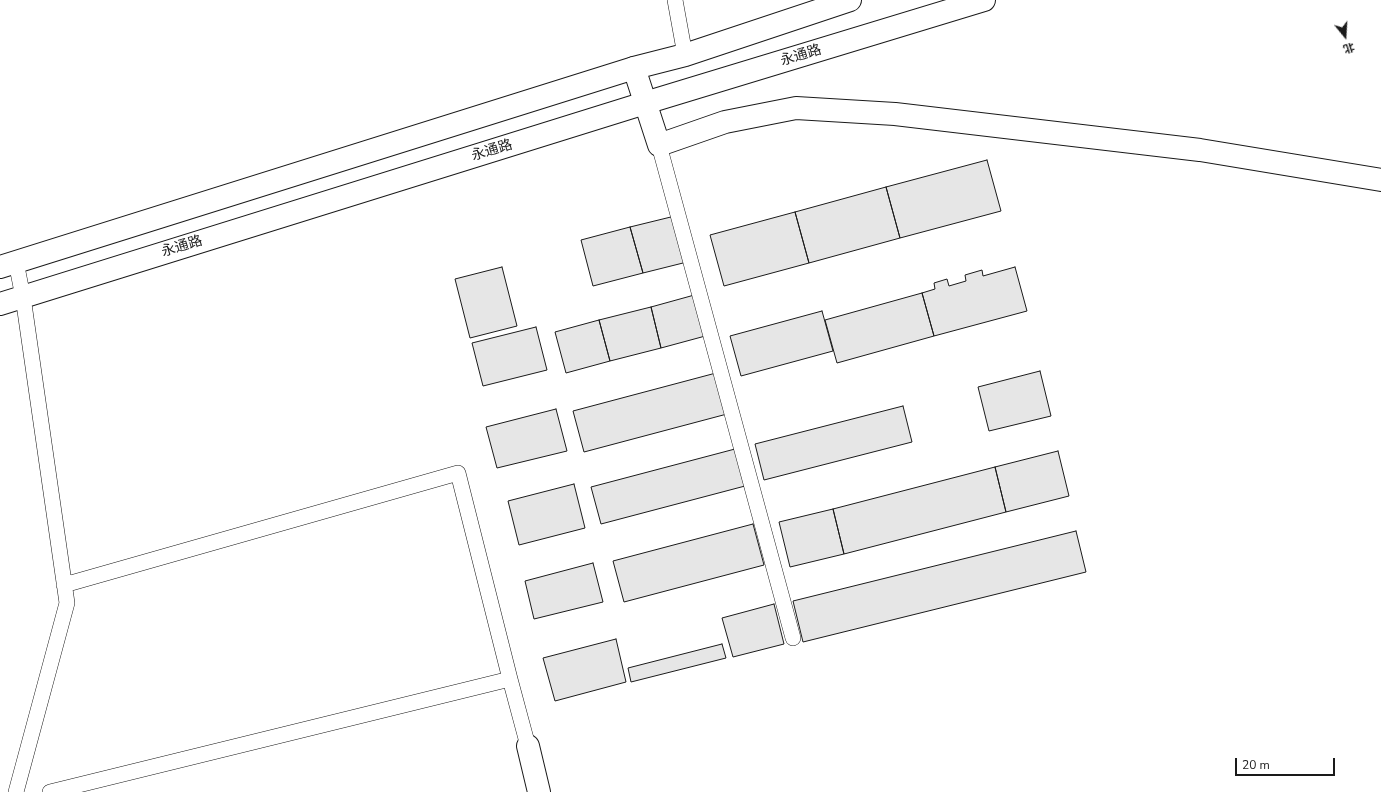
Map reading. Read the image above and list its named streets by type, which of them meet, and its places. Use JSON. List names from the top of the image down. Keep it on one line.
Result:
{"streets":{"main road":["永通路"]},"scale_bar":"20 m","north":"bottom"}
